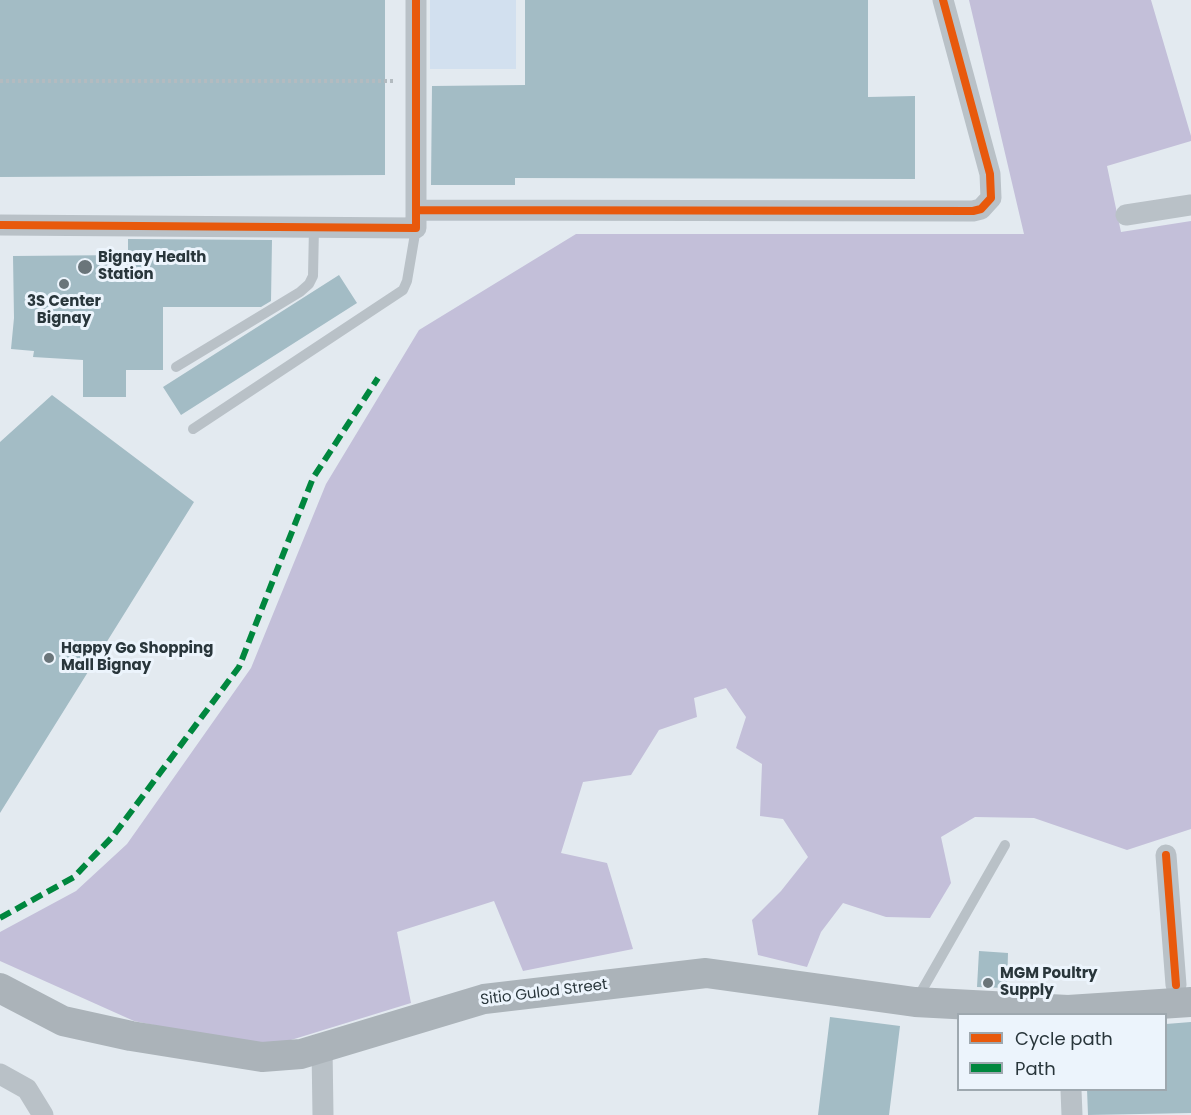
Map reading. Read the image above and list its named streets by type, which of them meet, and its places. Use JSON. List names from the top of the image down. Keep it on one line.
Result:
{"streets":{"main road":["Sitio Gulod Street"]},"places":["Bignay Health Station","3S Center Bignay","Happy Go Shopping Mall Bignay","MGM Poultry Supply"],"legend":["Cycle path","Path"]}
